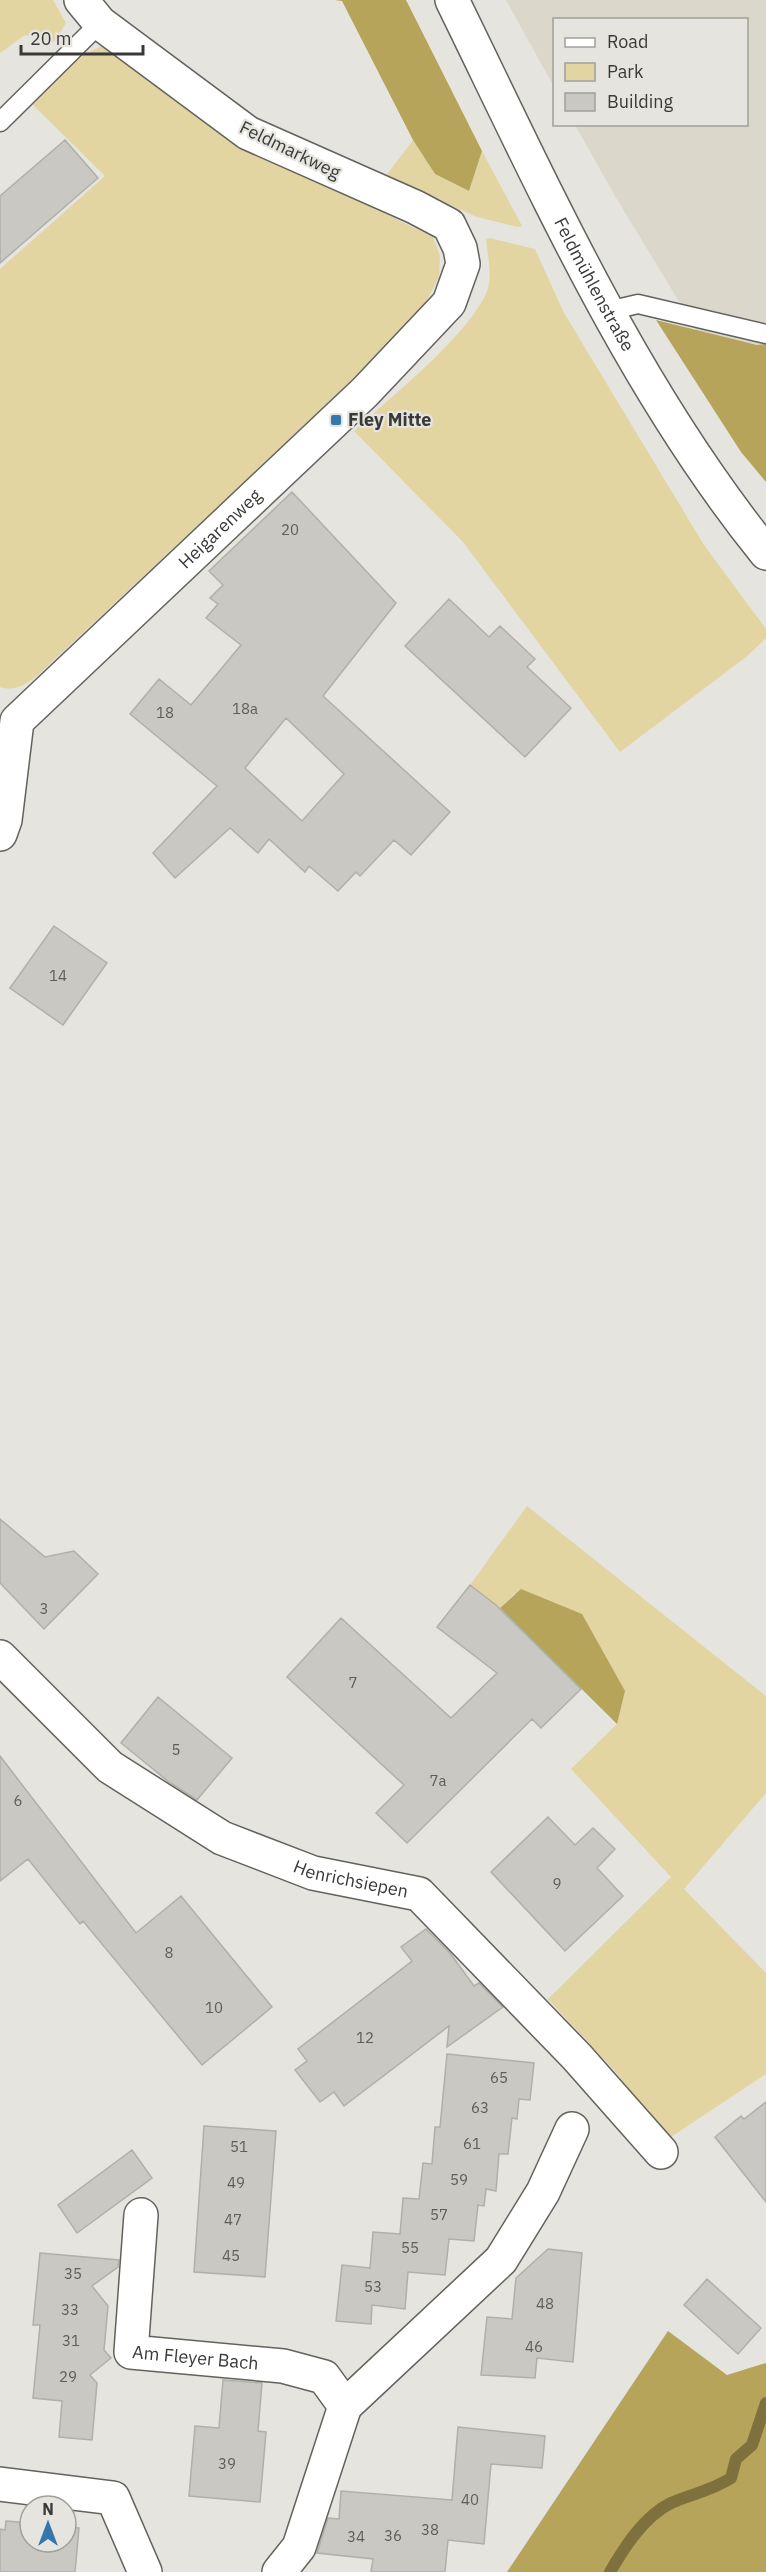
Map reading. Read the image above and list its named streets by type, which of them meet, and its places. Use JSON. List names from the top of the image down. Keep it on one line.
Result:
{"streets":{"street":["Feldmarkweg","Feldmühlenstraße","Heigarenweg","Henrichsiepen","Am Fleyer Bach"]},"crossings":[["Feldmarkweg","Heigarenweg"]],"places":{"transit":["Fley Mitte"]},"house_numbers":["20","18a","18","14","3","7","5","7a","6","9","8","10","12","65","63","61","51","59","49","57","47","55","45","35","53","48","33","31","46","29","39","40","38","36","34"],"legend":["Road","Park","Building"],"scale_bar":"20 m","north":"top"}
